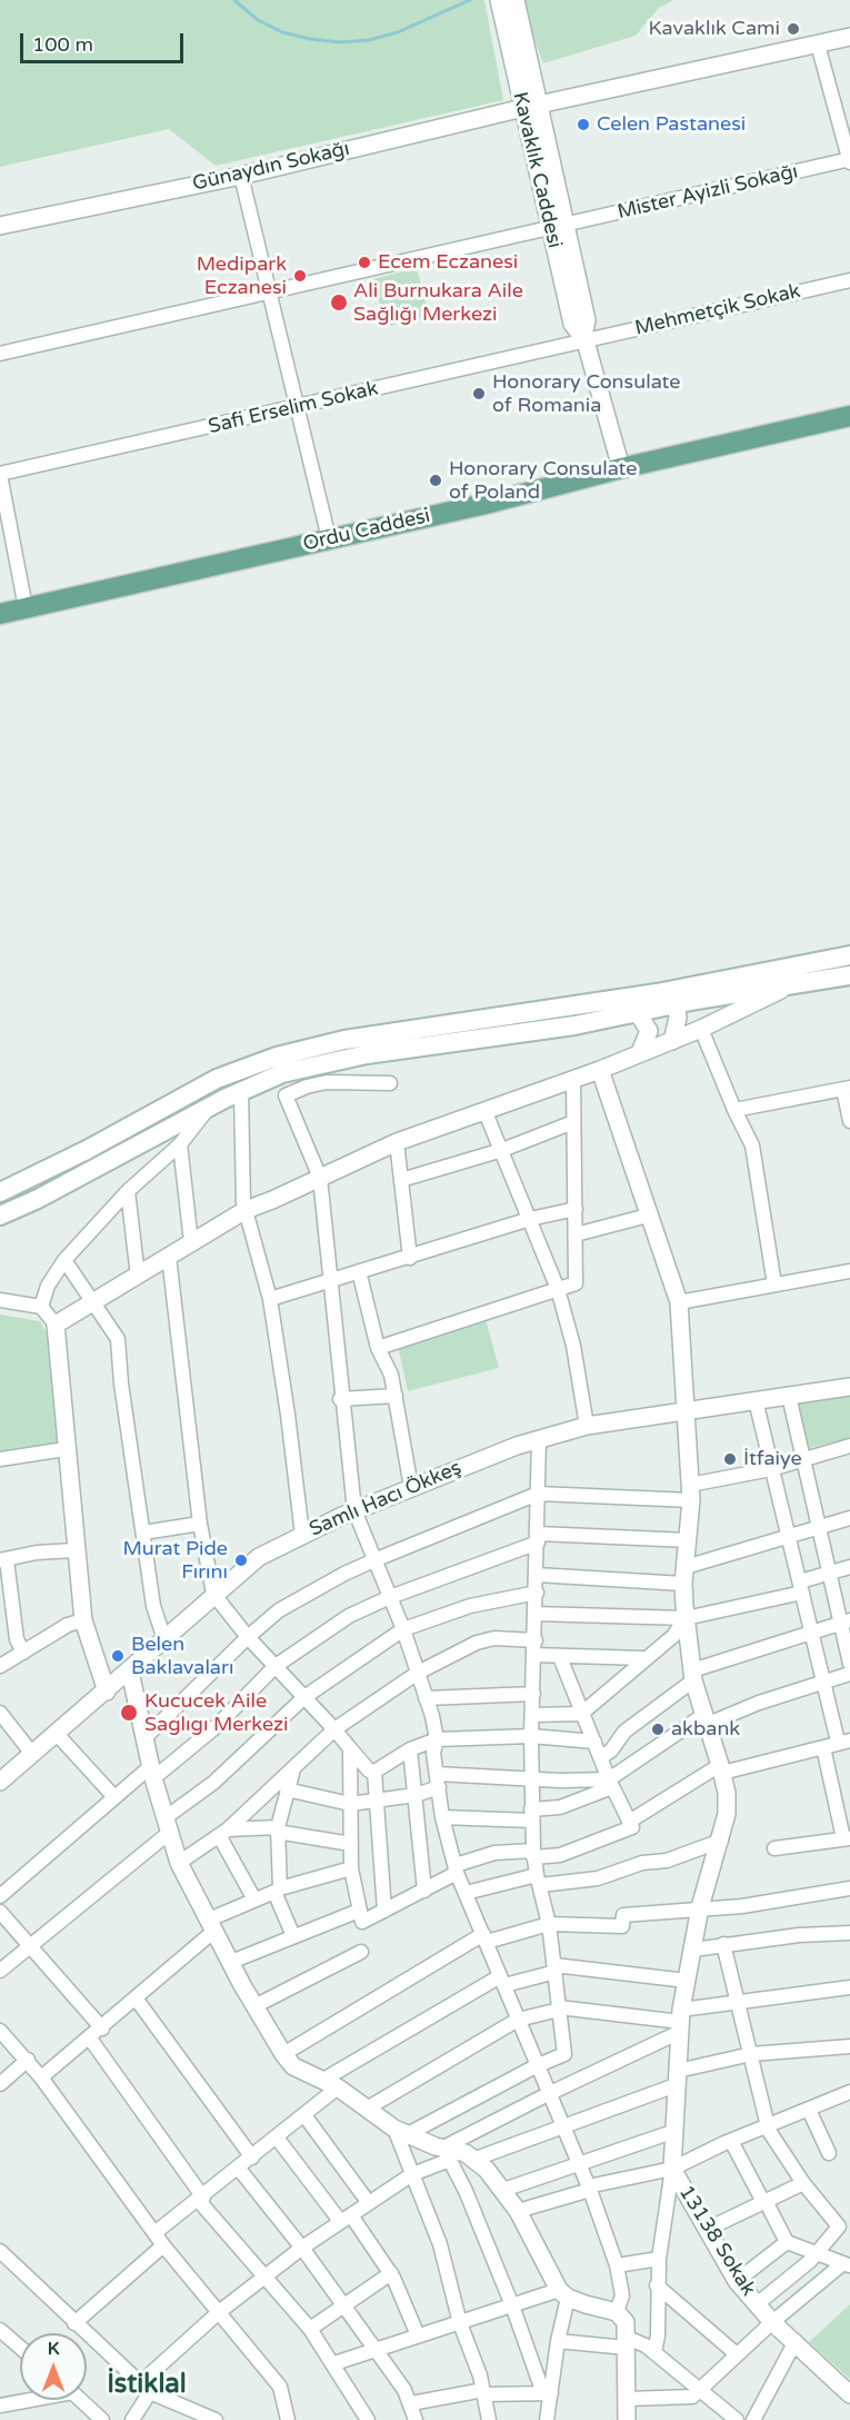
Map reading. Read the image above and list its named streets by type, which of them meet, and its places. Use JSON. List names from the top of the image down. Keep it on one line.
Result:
{"streets":{"main road":["Ordu Caddesi"],"street":["Günaydın Sokağı","Kavaklık Caddesi","Mister Ayizli Sokağı","Mehmetçik Sokak","Safi Erselim Sokak","Samlı Hacı Ökkeş","13138 Sokak"]},"crossings":[["Günaydın Sokağı","Kavaklık Caddesi"],["Kavaklık Caddesi","Mister Ayizli Sokağı"],["Kavaklık Caddesi","Mehmetçik Sokak"],["Kavaklık Caddesi","Safi Erselim Sokak"],["Kavaklık Caddesi","Ordu Caddesi"],["Mehmetçik Sokak","Safi Erselim Sokak"]],"districts":["İstiklal"],"places":["Kavaklık Cami","Celen Pastanesi","Ecem Eczanesi","Medipark Eczanesi","Ali Burnukara Aile Sağlığı Merkezi","Honorary Consulate of Romania","Honorary Consulate of Poland","İtfaiye","Murat Pide Fırını","Belen Baklavaları","Kucucek Aile Saglıgı Merkezi","akbank"],"scale_bar":"100 m","north":"top"}
